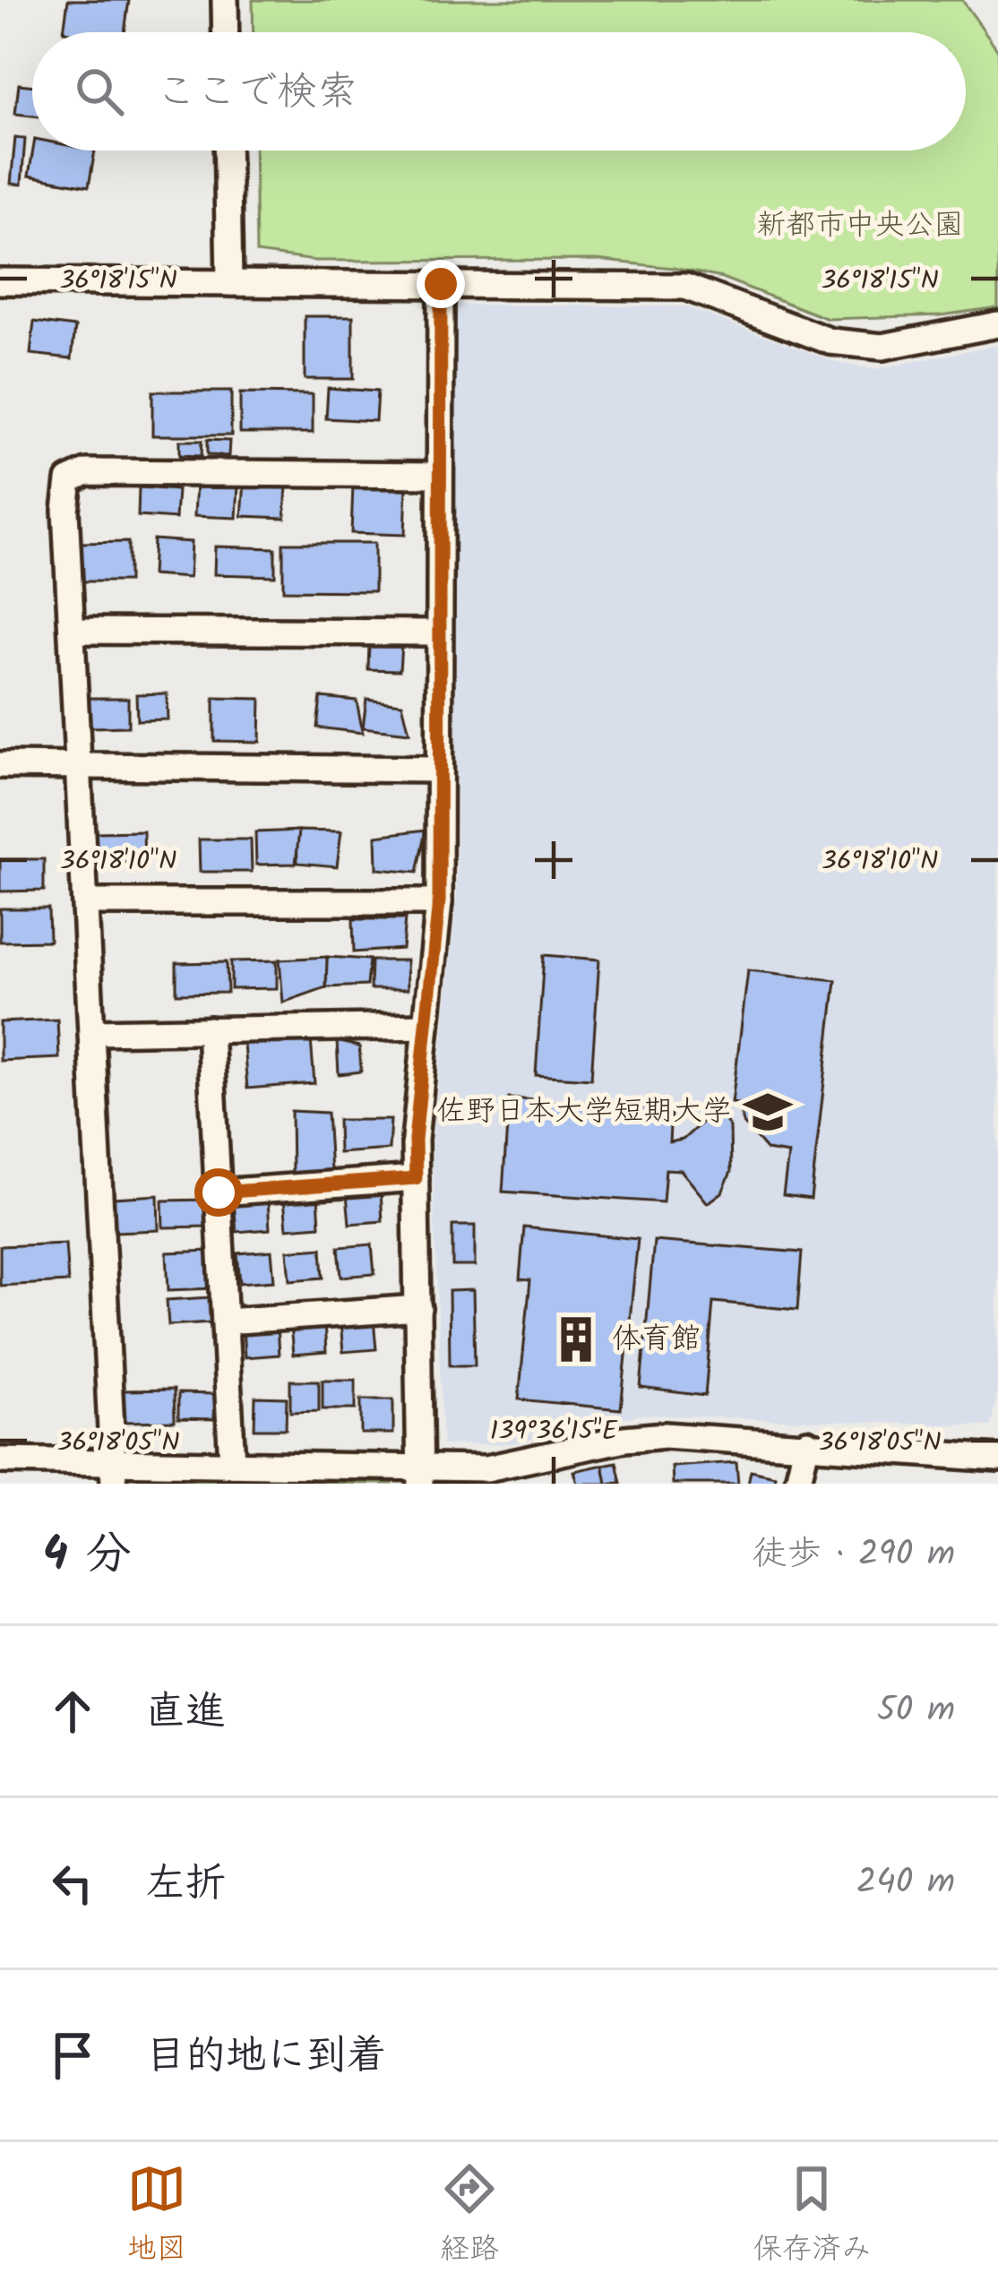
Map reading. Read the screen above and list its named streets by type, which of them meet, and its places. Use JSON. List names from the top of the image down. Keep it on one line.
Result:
{"parks":["新都市中央公園"],"places":{"school or university":["佐野日本大学短期大学"],"building":["体育館"]},"page":{"search":"ここで検索","heading":["4 分","徒歩 · 290 m"],"list":[["直進","50 m"],["左折","240 m"],"目的地に到着"],"nav":["地図","経路","保存済み"]},"coordinates":["36°18'15\"N","36°18'10\"N","139°36'15\"E","36°18'05\"N"]}
